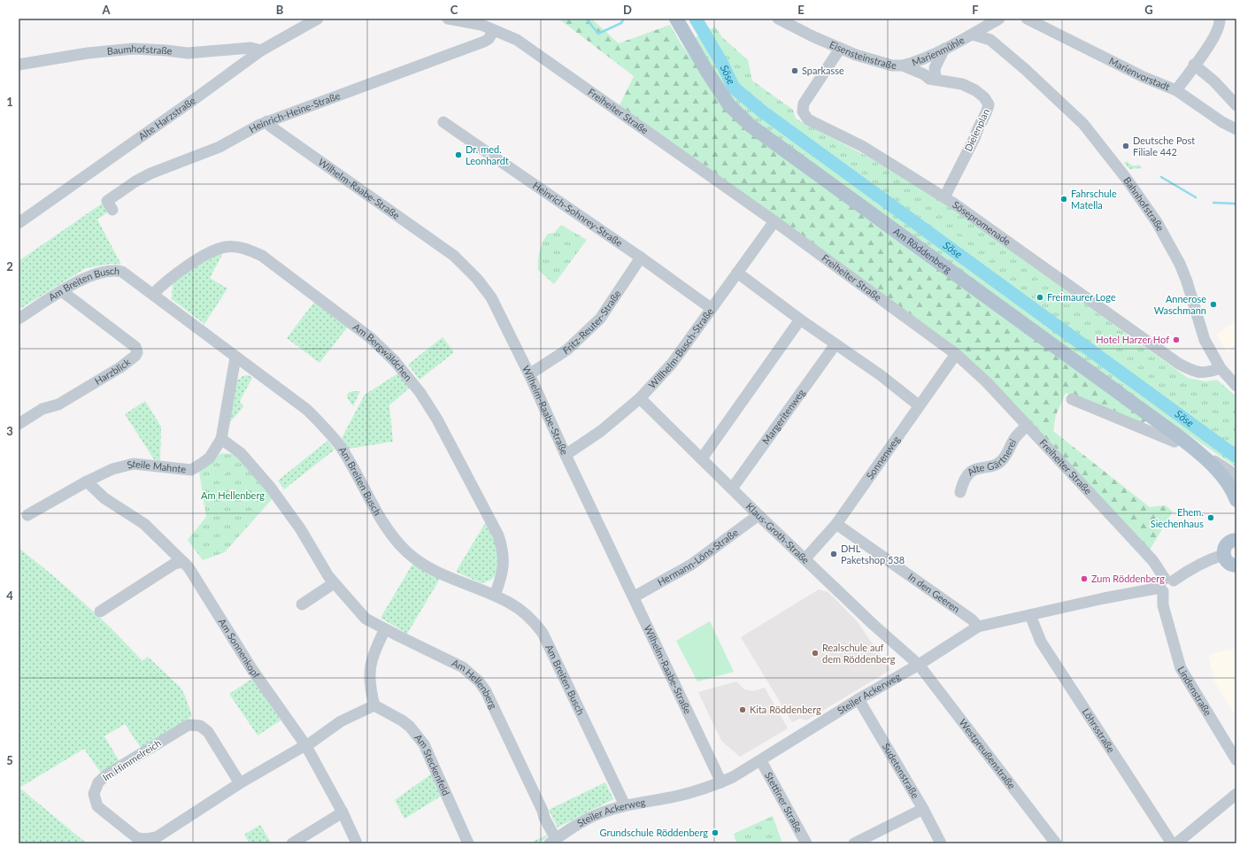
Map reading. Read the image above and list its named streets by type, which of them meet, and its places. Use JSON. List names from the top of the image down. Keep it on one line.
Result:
{"streets":{"main road":["Am Röddenberg"],"street":["Marienmühle","Baumhofstraße","Eisensteinstraße","Marienvorstadt","Freiheiter Straße","Heinrich-Heine-Straße","Alte Harzstraße","Dielenplan","Wilhelm-Raabe-Straße","Bahnhofstraße","Heinrich-Sohnrey-Straße","Sösepromenade","Am Breiten Busch","Fritz-Reuter-Straße","Willhelm-Busch-Straße","Am Bergwäldchen","Harzblick","Margeritenweg","Sonnenweg","Alte Gärtnerei","Steile Mahnte","Klaus-Groth-Straße","Hermann-Löns-Straße","In den Geeren","Am Sonnenkopf","Am Hellenberg","Lindenstraße","Steiler Ackerweg","Löhrsstraße","Westpreußenstraße","Im Himmelreich","Am Steckenfeld","Sudetenstraße","Stettiner Straße"]},"crossings":[["Marienmühle","Eisensteinstraße"],["Baumhofstraße","Alte Harzstraße"],["Eisensteinstraße","Dielenplan"],["Eisensteinstraße","Sösepromenade"],["Freiheiter Straße","Heinrich-Heine-Straße"],["Freiheiter Straße","Willhelm-Busch-Straße"],["Freiheiter Straße","Sonnenweg"],["Freiheiter Straße","Alte Gärtnerei"],["Freiheiter Straße","Lindenstraße"],["Freiheiter Straße","Steiler Ackerweg"],["Heinrich-Heine-Straße","Wilhelm-Raabe-Straße"],["Dielenplan","Sösepromenade"],["Wilhelm-Raabe-Straße","Fritz-Reuter-Straße"],["Wilhelm-Raabe-Straße","Willhelm-Busch-Straße"],["Wilhelm-Raabe-Straße","Hermann-Löns-Straße"],["Wilhelm-Raabe-Straße","Steiler Ackerweg"],["Bahnhofstraße","Sösepromenade"],["Heinrich-Sohnrey-Straße","Fritz-Reuter-Straße"],["Heinrich-Sohnrey-Straße","Willhelm-Busch-Straße"],["Am Breiten Busch","Am Bergwäldchen"],["Am Breiten Busch","Harzblick"],["Am Breiten Busch","Steile Mahnte"],["Am Breiten Busch","Steiler Ackerweg"],["Willhelm-Busch-Straße","Klaus-Groth-Straße"],["Margeritenweg","Klaus-Groth-Straße"],["Sonnenweg","Klaus-Groth-Straße"],["Sonnenweg","In den Geeren"],["Steile Mahnte","Am Sonnenkopf"],["Steile Mahnte","Am Hellenberg"],["Klaus-Groth-Straße","Hermann-Löns-Straße"],["Klaus-Groth-Straße","Steiler Ackerweg"],["Klaus-Groth-Straße","Westpreußenstraße"],["In den Geeren","Steiler Ackerweg"],["Am Sonnenkopf","Im Himmelreich"],["Am Hellenberg","Steiler Ackerweg"],["Lindenstraße","Steiler Ackerweg"],["Steiler Ackerweg","Löhrsstraße"],["Steiler Ackerweg","Westpreußenstraße"],["Steiler Ackerweg","Sudetenstraße"],["Steiler Ackerweg","Stettiner Straße"]],"water":["Söse"],"parks":["Am Hellenberg"],"places":["Sparkasse","Deutsche Post Filiale 442","Dr. med. Leonhardt","Fahrschule Matella","Freimaurer Loge","Annerose Waschmann","Hotel Harzer Hof","Ehem. Siechenhaus","DHL Paketshop 538","Zum Röddenberg","Realschule auf dem Röddenberg","Kita Röddenberg","Grundschule Röddenberg"],"grid":{"columns":["A","B","C","D","E","F","G"],"rows":["1","2","3","4","5"]}}
